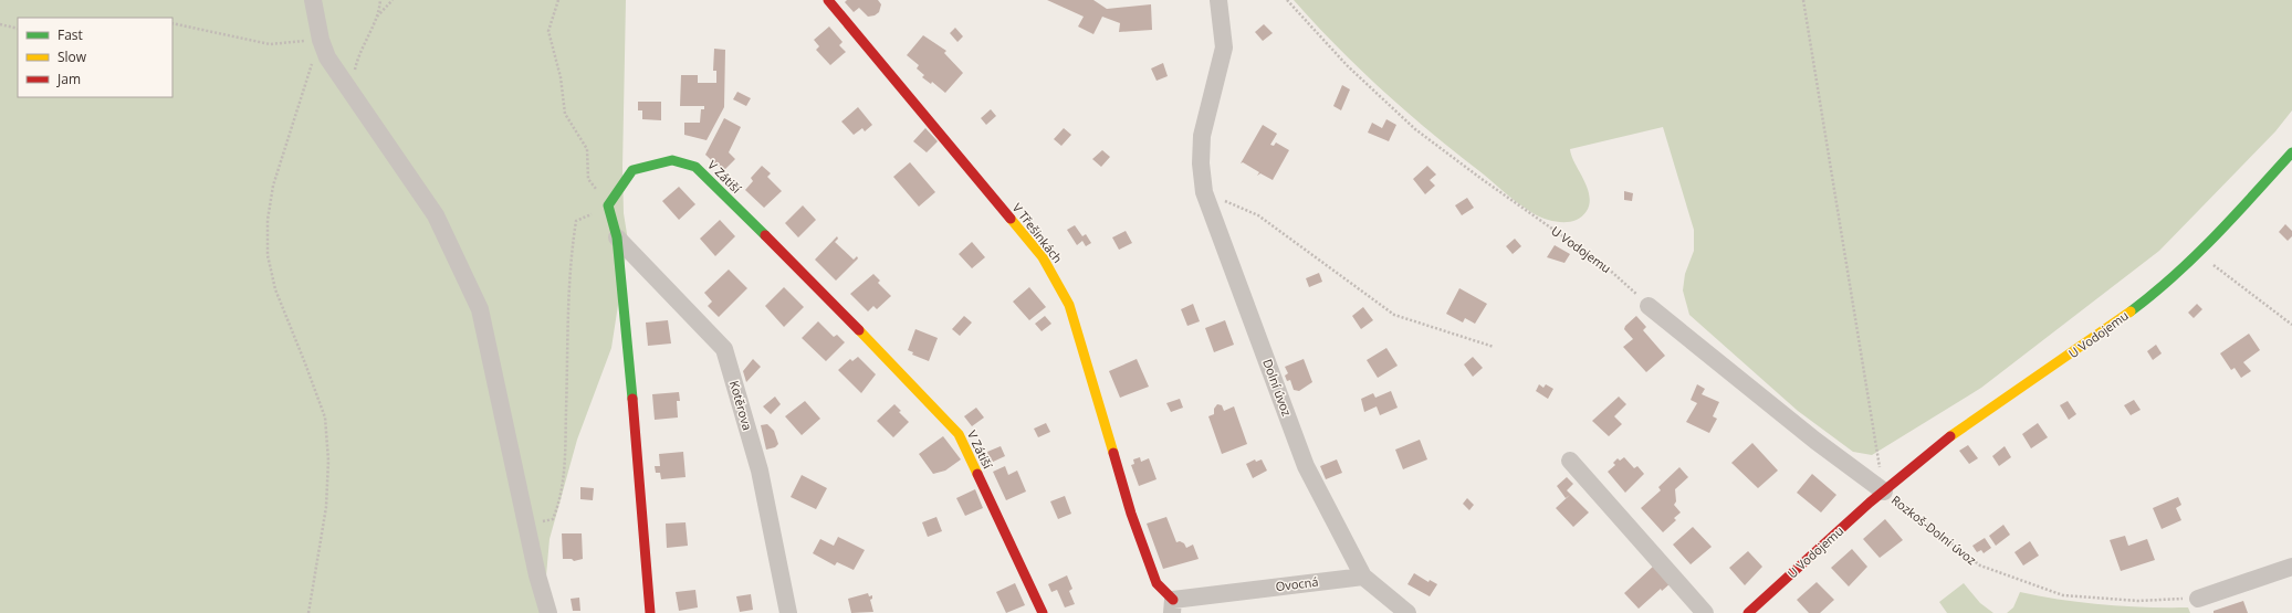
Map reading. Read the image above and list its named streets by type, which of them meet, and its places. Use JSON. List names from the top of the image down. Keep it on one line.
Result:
{"streets":{"street":["V Zátiší","V Třešinkách","U Vodojemu","Dolní úvoz","Kotěrova","Ovocná"],"path":["Rozkoš-Dolní úvoz"]},"crossings":[["V Třešinkách","Ovocná"],["U Vodojemu","Rozkoš-Dolní úvoz"],["Dolní úvoz","Ovocná"]],"legend":["Fast","Slow","Jam"]}
